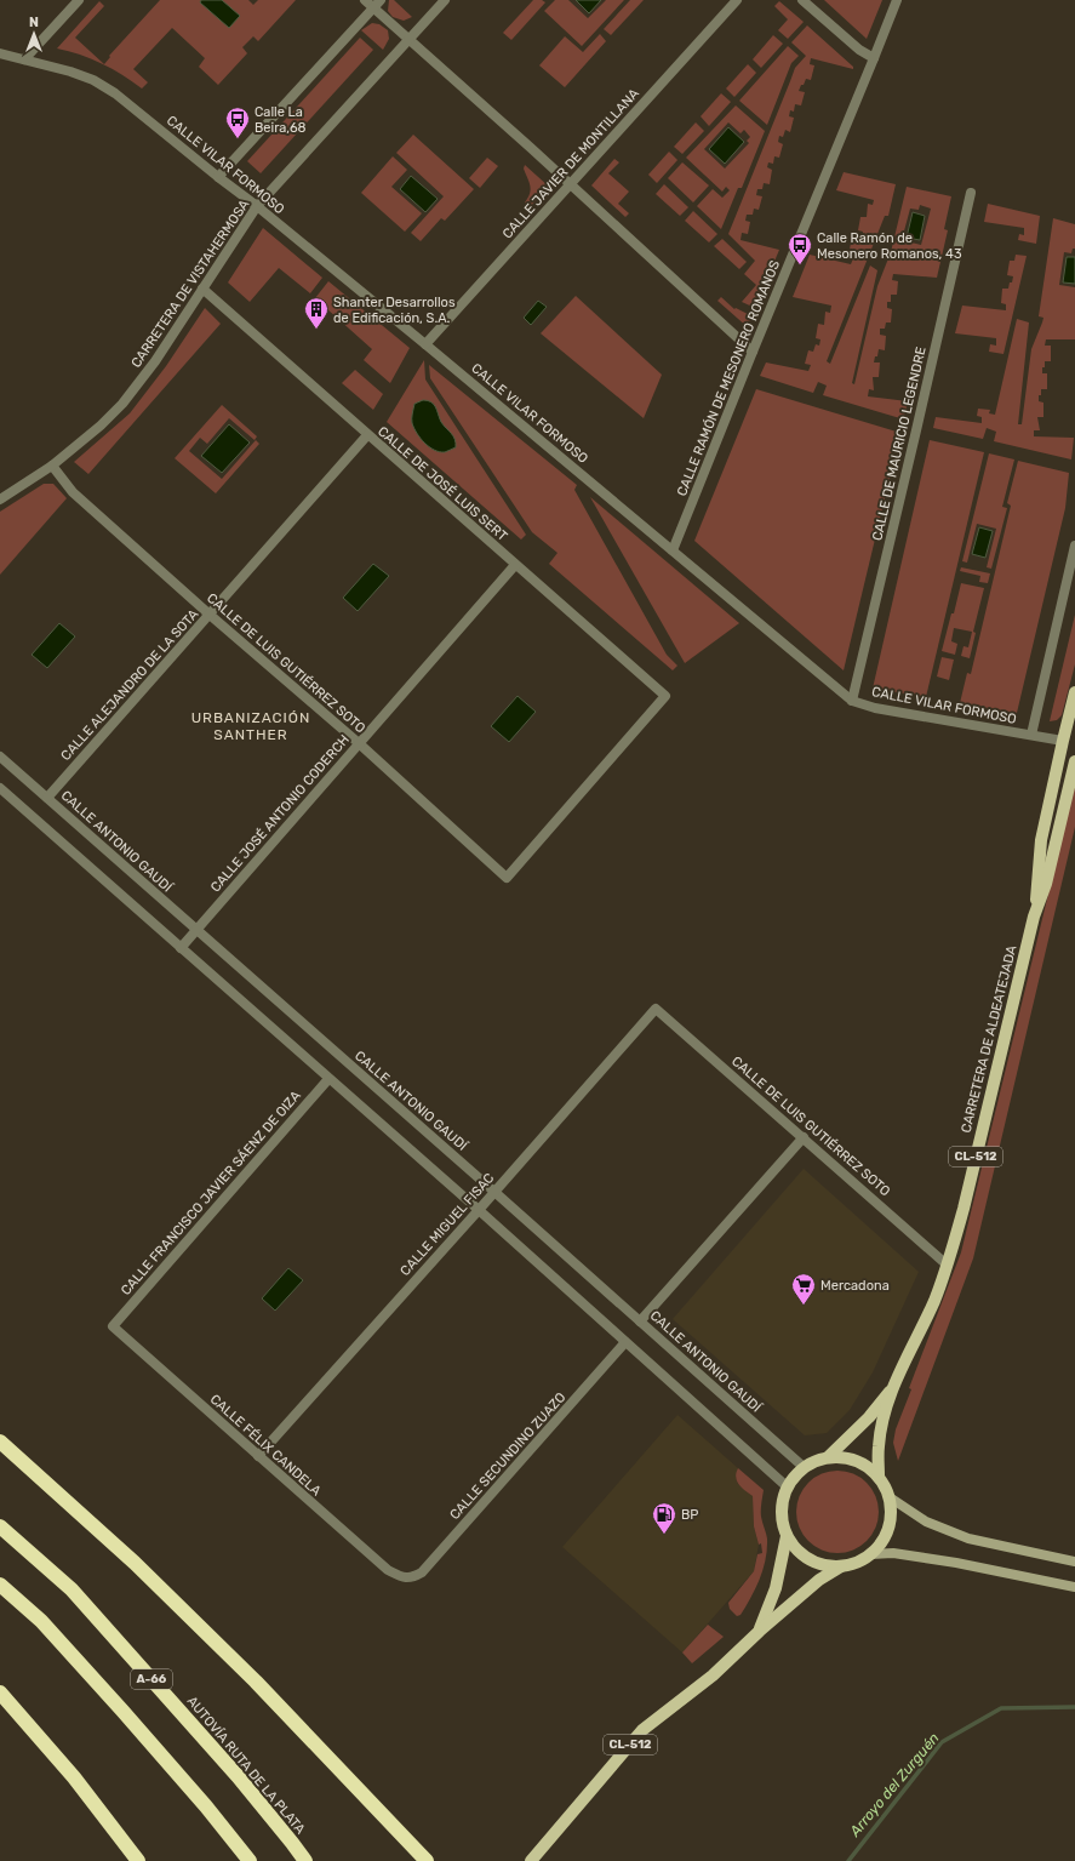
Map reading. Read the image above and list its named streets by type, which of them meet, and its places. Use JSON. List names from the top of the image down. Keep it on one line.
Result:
{"streets":{"highway":["A-66","AUTOVÍA RUTA DE LA PLATA"],"main road":["CARRETERA DE ALDEATEJADA","CL-512"],"street":["CALLE JAVIER DE MONTILLANA","CALLE VILAR FORMOSO","CARRETERA DE VISTAHERMOSA","CALLE RAMÓN DE MESONERO ROMANOS","CALLE DE MAURICIO LEGENDRE","CALLE DE JOSÉ LUIS SERT","CALLE DE LUIS GUTIÉRREZ SOTO","CALLE ALEJANDRO DE LA SOTA","CALLE JOSÉ ANTONIO CODERCH","CALLE ANTONIO GAUDÍ","CALLE FRANCISCO JAVIER SÁENZ DE OIZA","CALLE MIGUEL FISAC","CALLE FÉLIX CANDELA","CALLE SECUNDINO ZUAZO"]},"crossings":[["CALLE JAVIER DE MONTILLANA","CALLE VILAR FORMOSO"],["CALLE VILAR FORMOSO","CARRETERA DE VISTAHERMOSA"],["CALLE VILAR FORMOSO","CALLE RAMÓN DE MESONERO ROMANOS"],["CALLE VILAR FORMOSO","CALLE DE MAURICIO LEGENDRE"],["CALLE VILAR FORMOSO","CARRETERA DE ALDEATEJADA"],["CARRETERA DE VISTAHERMOSA","CALLE DE JOSÉ LUIS SERT"],["CARRETERA DE VISTAHERMOSA","CALLE DE LUIS GUTIÉRREZ SOTO"],["CALLE DE JOSÉ LUIS SERT","CALLE DE LUIS GUTIÉRREZ SOTO"],["CALLE DE JOSÉ LUIS SERT","CALLE ALEJANDRO DE LA SOTA"],["CALLE DE JOSÉ LUIS SERT","CALLE JOSÉ ANTONIO CODERCH"],["CALLE DE LUIS GUTIÉRREZ SOTO","CALLE ALEJANDRO DE LA SOTA"],["CALLE DE LUIS GUTIÉRREZ SOTO","CALLE JOSÉ ANTONIO CODERCH"],["CALLE DE LUIS GUTIÉRREZ SOTO","CARRETERA DE ALDEATEJADA"],["CALLE DE LUIS GUTIÉRREZ SOTO","CALLE MIGUEL FISAC"],["CALLE ALEJANDRO DE LA SOTA","CALLE ANTONIO GAUDÍ"],["CALLE JOSÉ ANTONIO CODERCH","CALLE ANTONIO GAUDÍ"],["CALLE ANTONIO GAUDÍ","CARRETERA DE ALDEATEJADA"],["CALLE ANTONIO GAUDÍ","CL-512"],["CALLE ANTONIO GAUDÍ","CALLE MIGUEL FISAC"],["CARRETERA DE ALDEATEJADA","CL-512"],["CALLE FRANCISCO JAVIER SÁENZ DE OIZA","CALLE FÉLIX CANDELA"],["CALLE MIGUEL FISAC","CALLE FÉLIX CANDELA"],["CALLE FÉLIX CANDELA","CALLE SECUNDINO ZUAZO"]],"districts":["URBANIZACIÓN SANTHER"],"water":["Arroyo del Zurguén"],"places":{"bus stop":["Calle La Beira,68","Calle Ramón de Mesonero Romanos, 43"],"building":["Shanter Desarrollos de Edificación, S.A."],"supermarket":["Mercadona"],"fuel station":["BP"]},"north":"top"}
